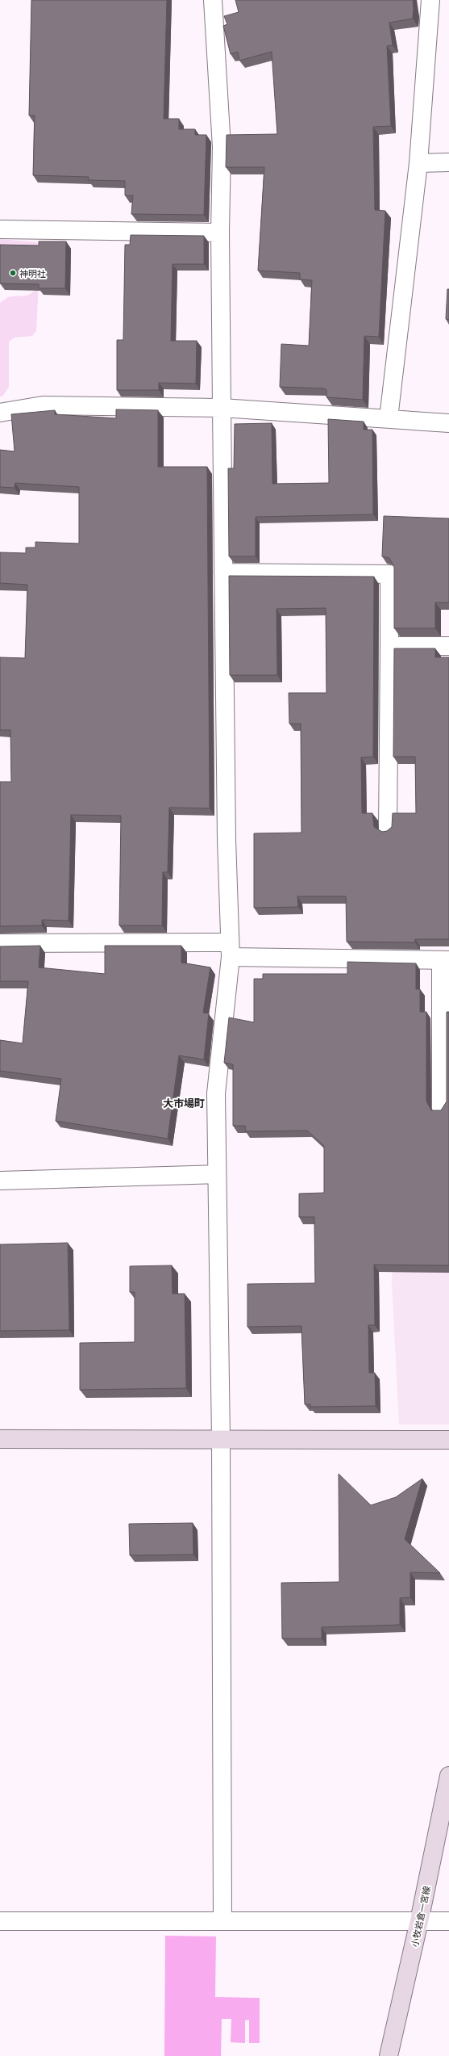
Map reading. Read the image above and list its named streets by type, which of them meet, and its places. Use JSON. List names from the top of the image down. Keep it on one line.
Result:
{"streets":{"street":["小牧岩倉一宮線"]},"districts":["大市場町"],"places":["神明社"]}
